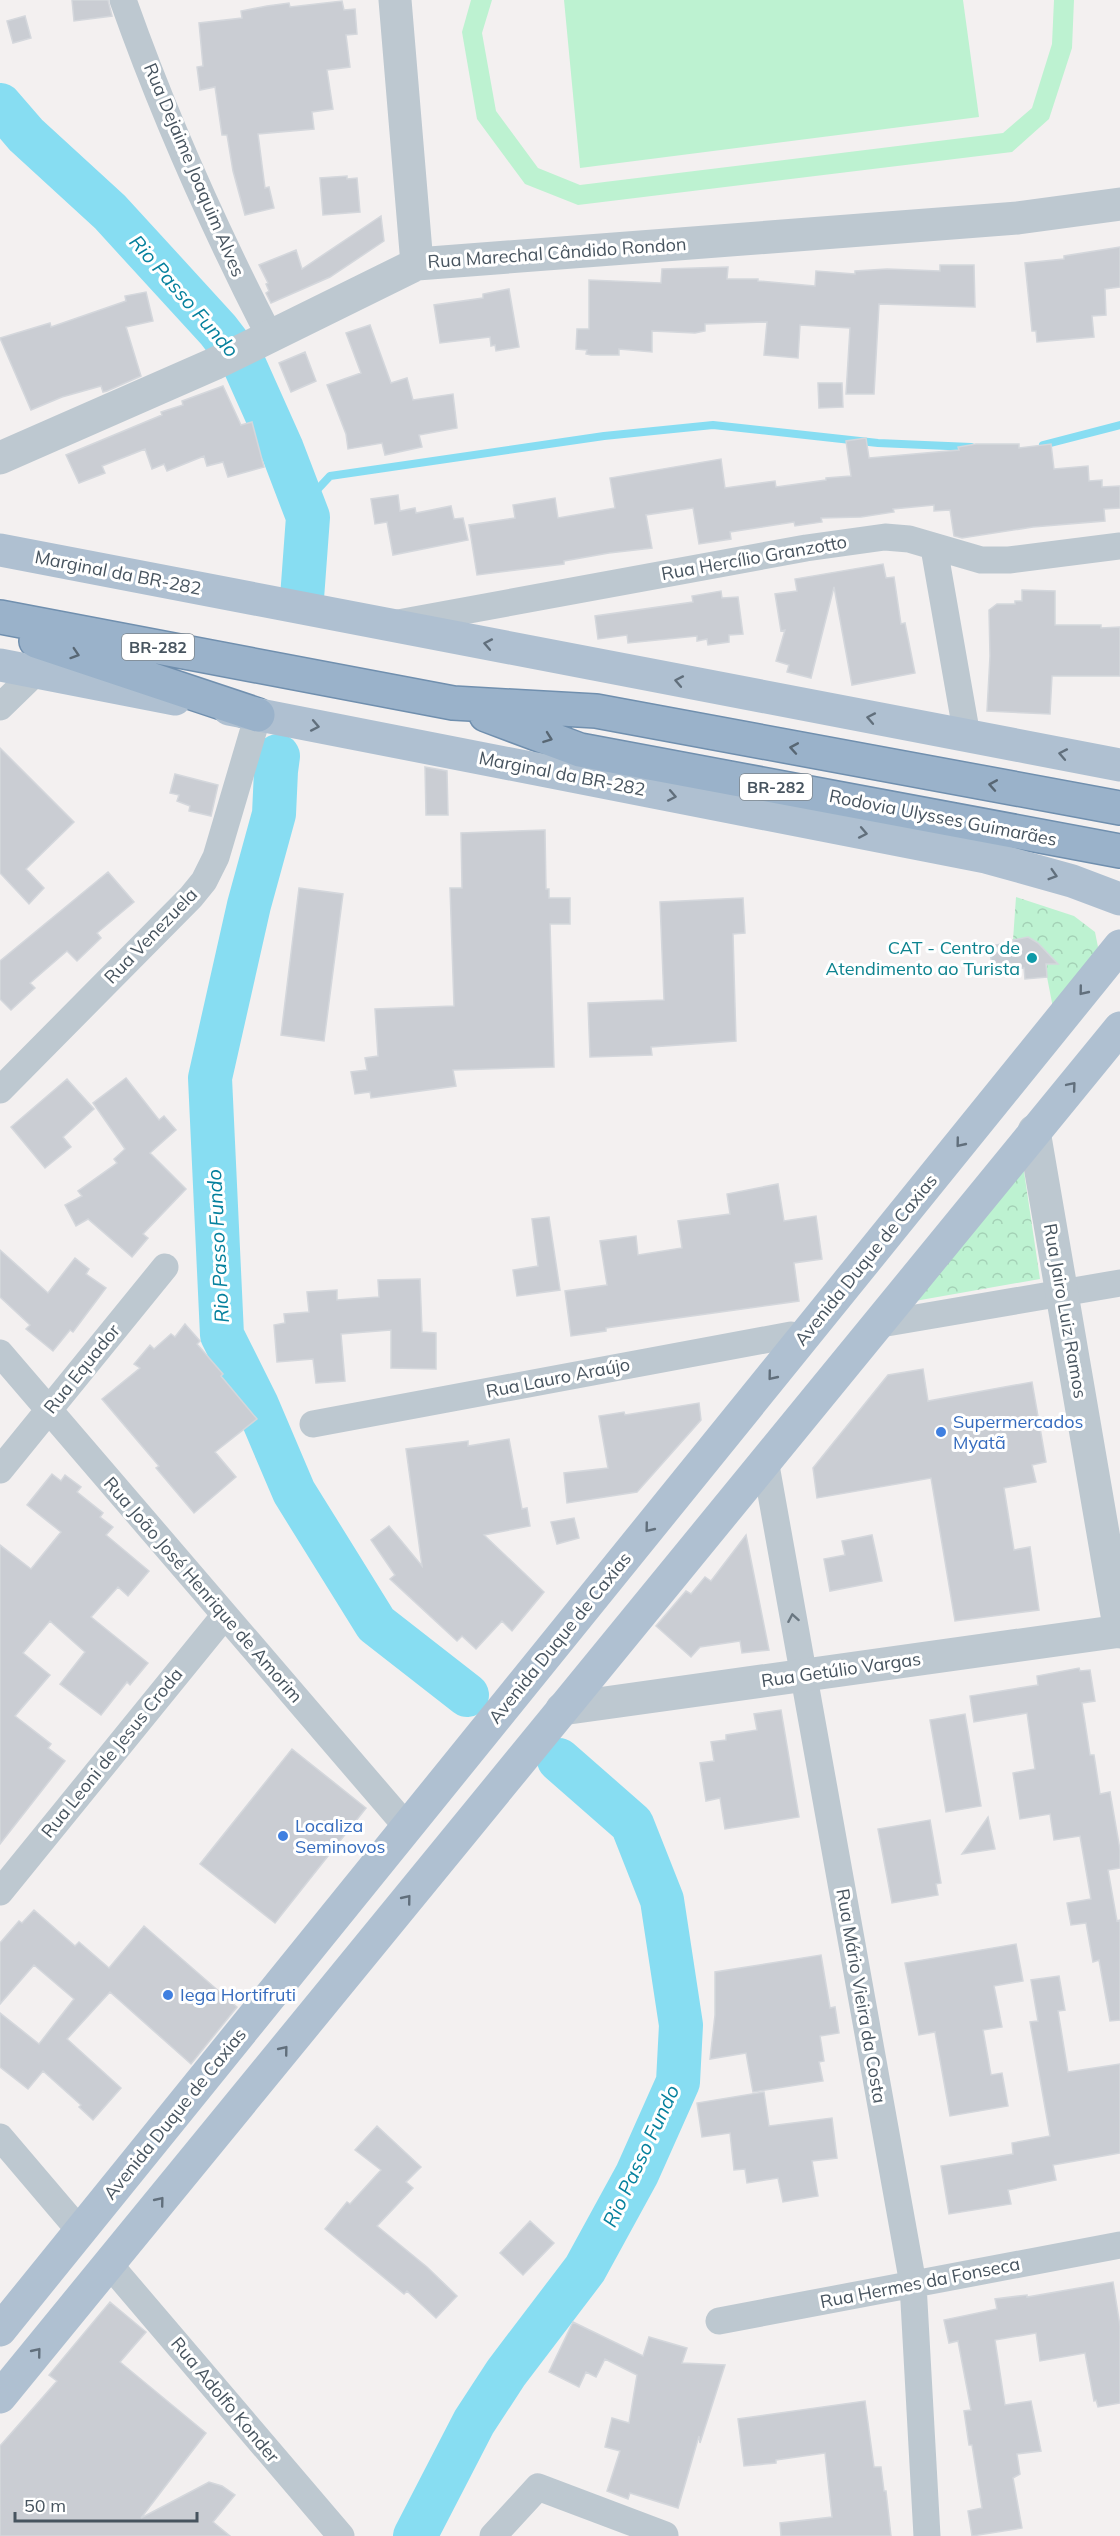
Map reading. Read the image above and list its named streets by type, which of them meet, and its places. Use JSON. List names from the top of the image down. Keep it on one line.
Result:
{"streets":{"highway":["BR-282","Rodovia Ulysses Guimarães"],"main road":["Marginal da BR-282","Avenida Duque de Caxias"],"street":["Rua Dejaime Joaquim Alves","Rua Marechal Cândido Rondon","Rua Hercílio Granzotto","Rua Venezuela","Rua Jairo Luiz Ramos","Rua Equador","Rua Lauro Araújo","Rua João José Henrique de Amorim","Rua Getúlio Vargas","Rua Leoni de Jesus Croda","Rua Mário Vieira da Costa","Rua Hermes da Fonseca","Rua Adolfo Konder"]},"crossings":[["Rua Dejaime Joaquim Alves","Rua Marechal Cândido Rondon"],["Rua Hercílio Granzotto","Marginal da BR-282"],["Marginal da BR-282","Rua Venezuela"],["Avenida Duque de Caxias","Rua Lauro Araújo"],["Avenida Duque de Caxias","Rua João José Henrique de Amorim"],["Rua Jairo Luiz Ramos","Rua Getúlio Vargas"],["Rua Equador","Rua João José Henrique de Amorim"],["Rua João José Henrique de Amorim","Rua Leoni de Jesus Croda"],["Rua Getúlio Vargas","Rua Mário Vieira da Costa"],["Rua Mário Vieira da Costa","Rua Hermes da Fonseca"]],"water":["Rio Passo Fundo"],"places":["CAT - Centro de Atendimento ao Turista","Supermercados Myatã","Localiza Seminovos","Iega Hortifruti"],"scale_bar":"50 m"}
